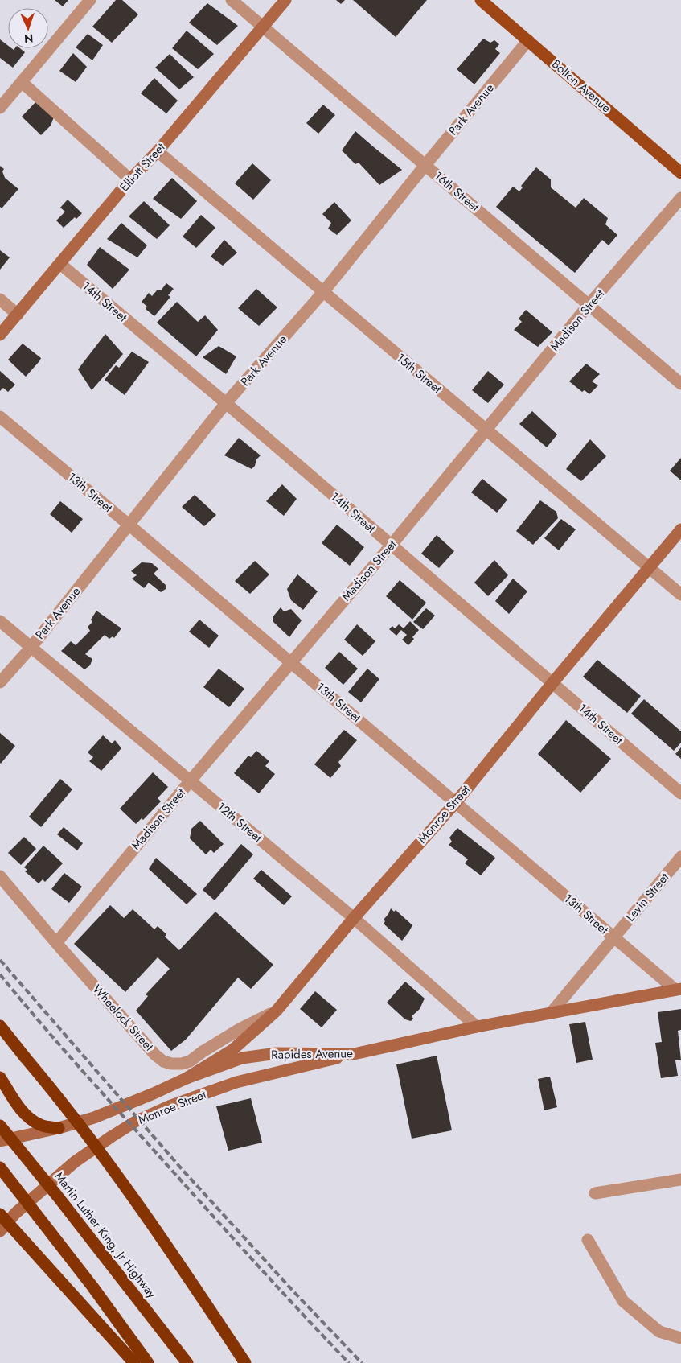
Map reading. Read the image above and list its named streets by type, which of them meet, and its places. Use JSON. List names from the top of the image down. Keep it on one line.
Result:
{"streets":{"highway":["Martin Luther King, Jr Highway"],"main road":["Bolton Avenue","Elliott Street","Monroe Street","Rapides Avenue"],"street":["Park Avenue","16th Street","14th Street","Madison Street","15th Street","13th Street","12th Street","Levin Street","Wheelock Street"]},"crossings":[["Bolton Avenue","Park Avenue"],["Park Avenue","16th Street"],["Park Avenue","14th Street"],["Park Avenue","15th Street"],["Park Avenue","13th Street"],["Park Avenue","12th Street"],["Elliott Street","16th Street"],["Elliott Street","14th Street"],["Elliott Street","15th Street"],["16th Street","Madison Street"],["14th Street","Madison Street"],["14th Street","Monroe Street"],["Madison Street","15th Street"],["Madison Street","13th Street"],["Madison Street","12th Street"],["Madison Street","Wheelock Street"],["15th Street","Monroe Street"],["13th Street","Monroe Street"],["13th Street","Levin Street"],["13th Street","Rapides Avenue"],["Monroe Street","12th Street"],["Monroe Street","Wheelock Street"],["Monroe Street","Rapides Avenue"],["12th Street","Rapides Avenue"],["Levin Street","Rapides Avenue"]],"north":"bottom"}
